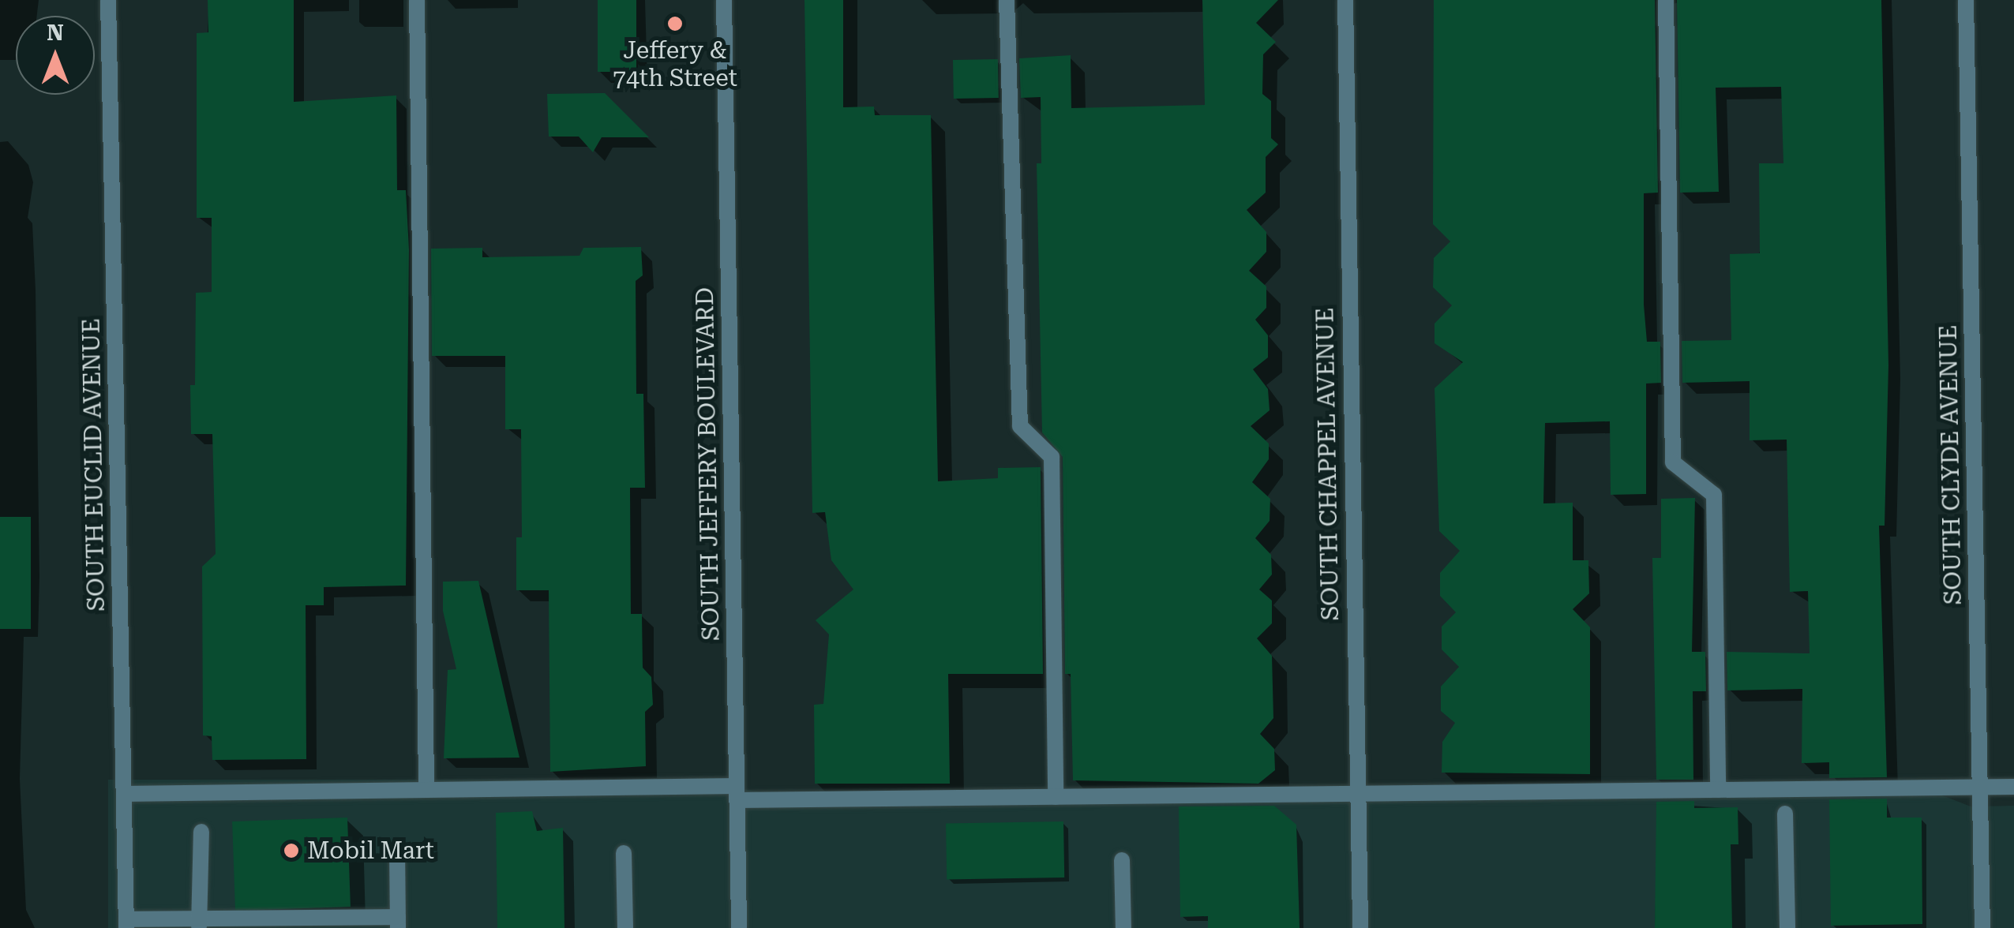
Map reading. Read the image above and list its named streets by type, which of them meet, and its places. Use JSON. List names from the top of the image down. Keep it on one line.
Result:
{"streets":{"street":["SOUTH JEFFERY BOULEVARD","SOUTH CHAPPEL AVENUE","SOUTH EUCLID AVENUE","SOUTH CLYDE AVENUE"]},"places":["Jeffery & 74th Street","Mobil Mart"],"north":"top"}
